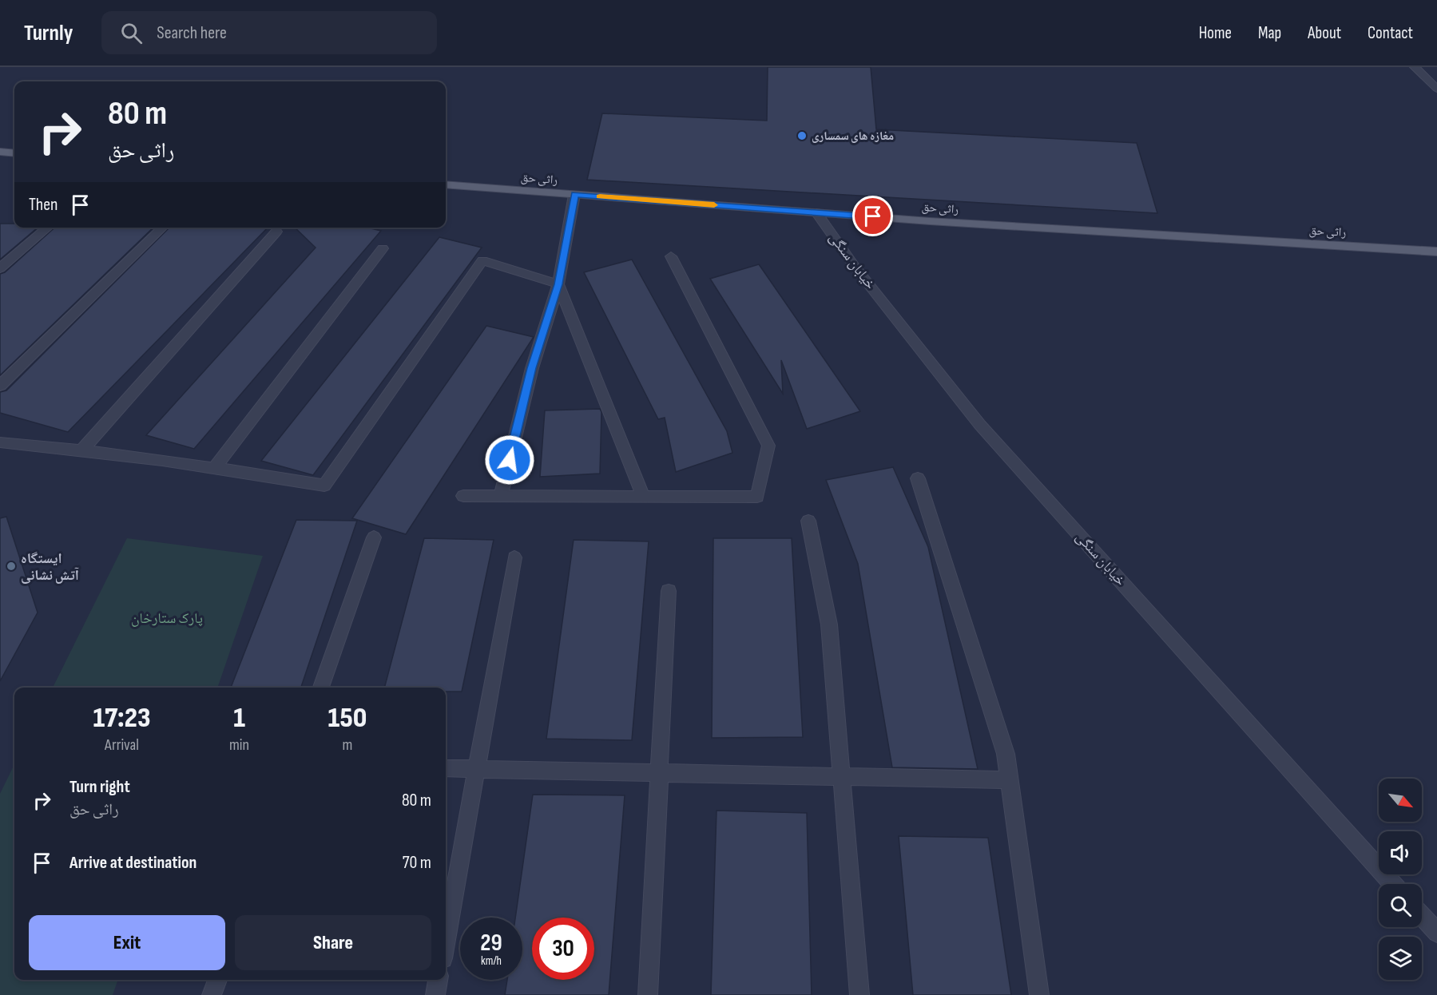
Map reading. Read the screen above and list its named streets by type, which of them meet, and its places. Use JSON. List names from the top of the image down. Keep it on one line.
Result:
{"streets":{"main road":["راثی حق"],"street":["خیابان سنگی"]},"crossings":[["راثی حق","خیابان سنگی"]],"parks":["پارک ستارخان"],"places":["مغازه های سمساری","ایستگاه آتش نشانی"],"north":"bottom right","page":{"header":"Turnly","search":"Search here","nav":["Home","Map","About","Contact"],"turn":["80 m","راثی حق"],"then":"Then","eta":["17:23","Arrival","1","min","150","m"],"list":[{"name":"Turn right","note":"راثی حق","value":"80 m"},{"name":"Arrive at destination","value":"70 m"}],"buttons":["Exit","Share"],"speed":"29 km/h","limit":"30"}}
